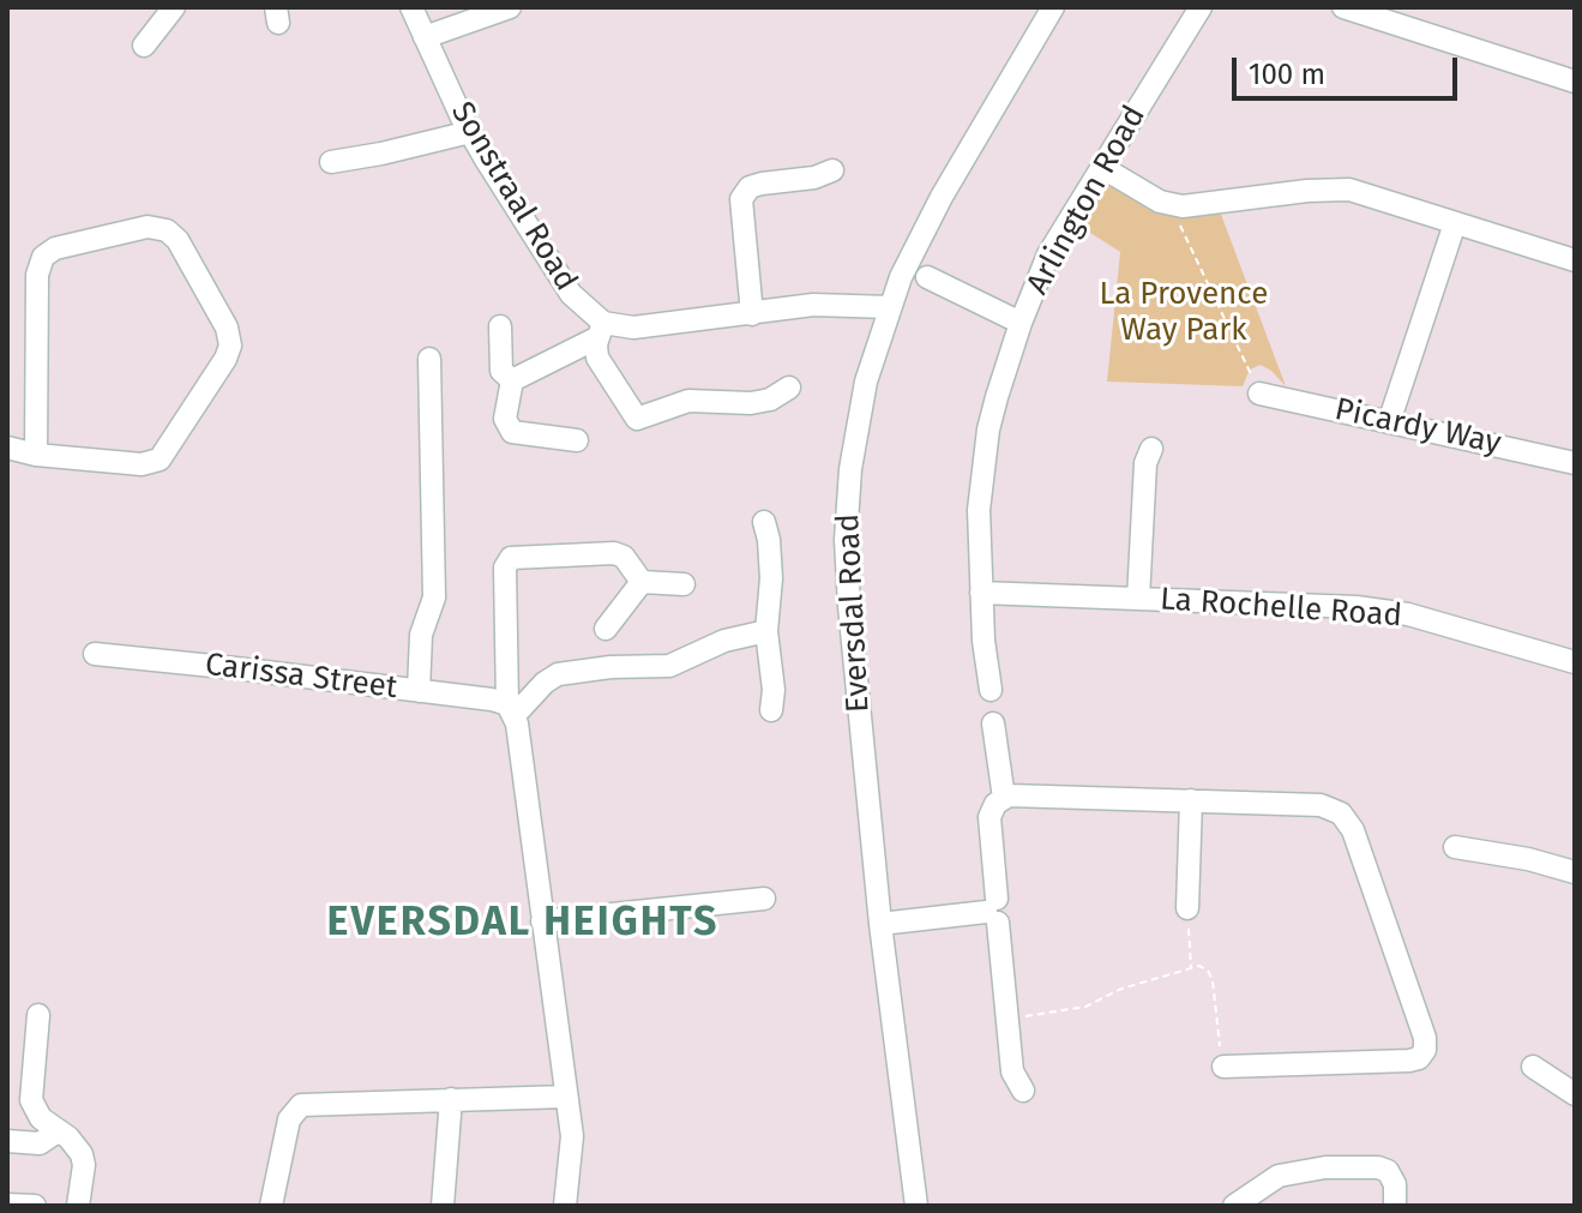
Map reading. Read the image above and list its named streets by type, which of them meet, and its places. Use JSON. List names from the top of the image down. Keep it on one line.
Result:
{"streets":{"street":["Sonstraal Road","Arlington Road","Picardy Way","La Rochelle Road","Eversdal Road","Carissa Street"]},"crossings":[["Arlington Road","La Rochelle Road"]],"districts":["EVERSDAL HEIGHTS"],"parks":["La Provence Way Park"],"scale_bar":"100 m"}
